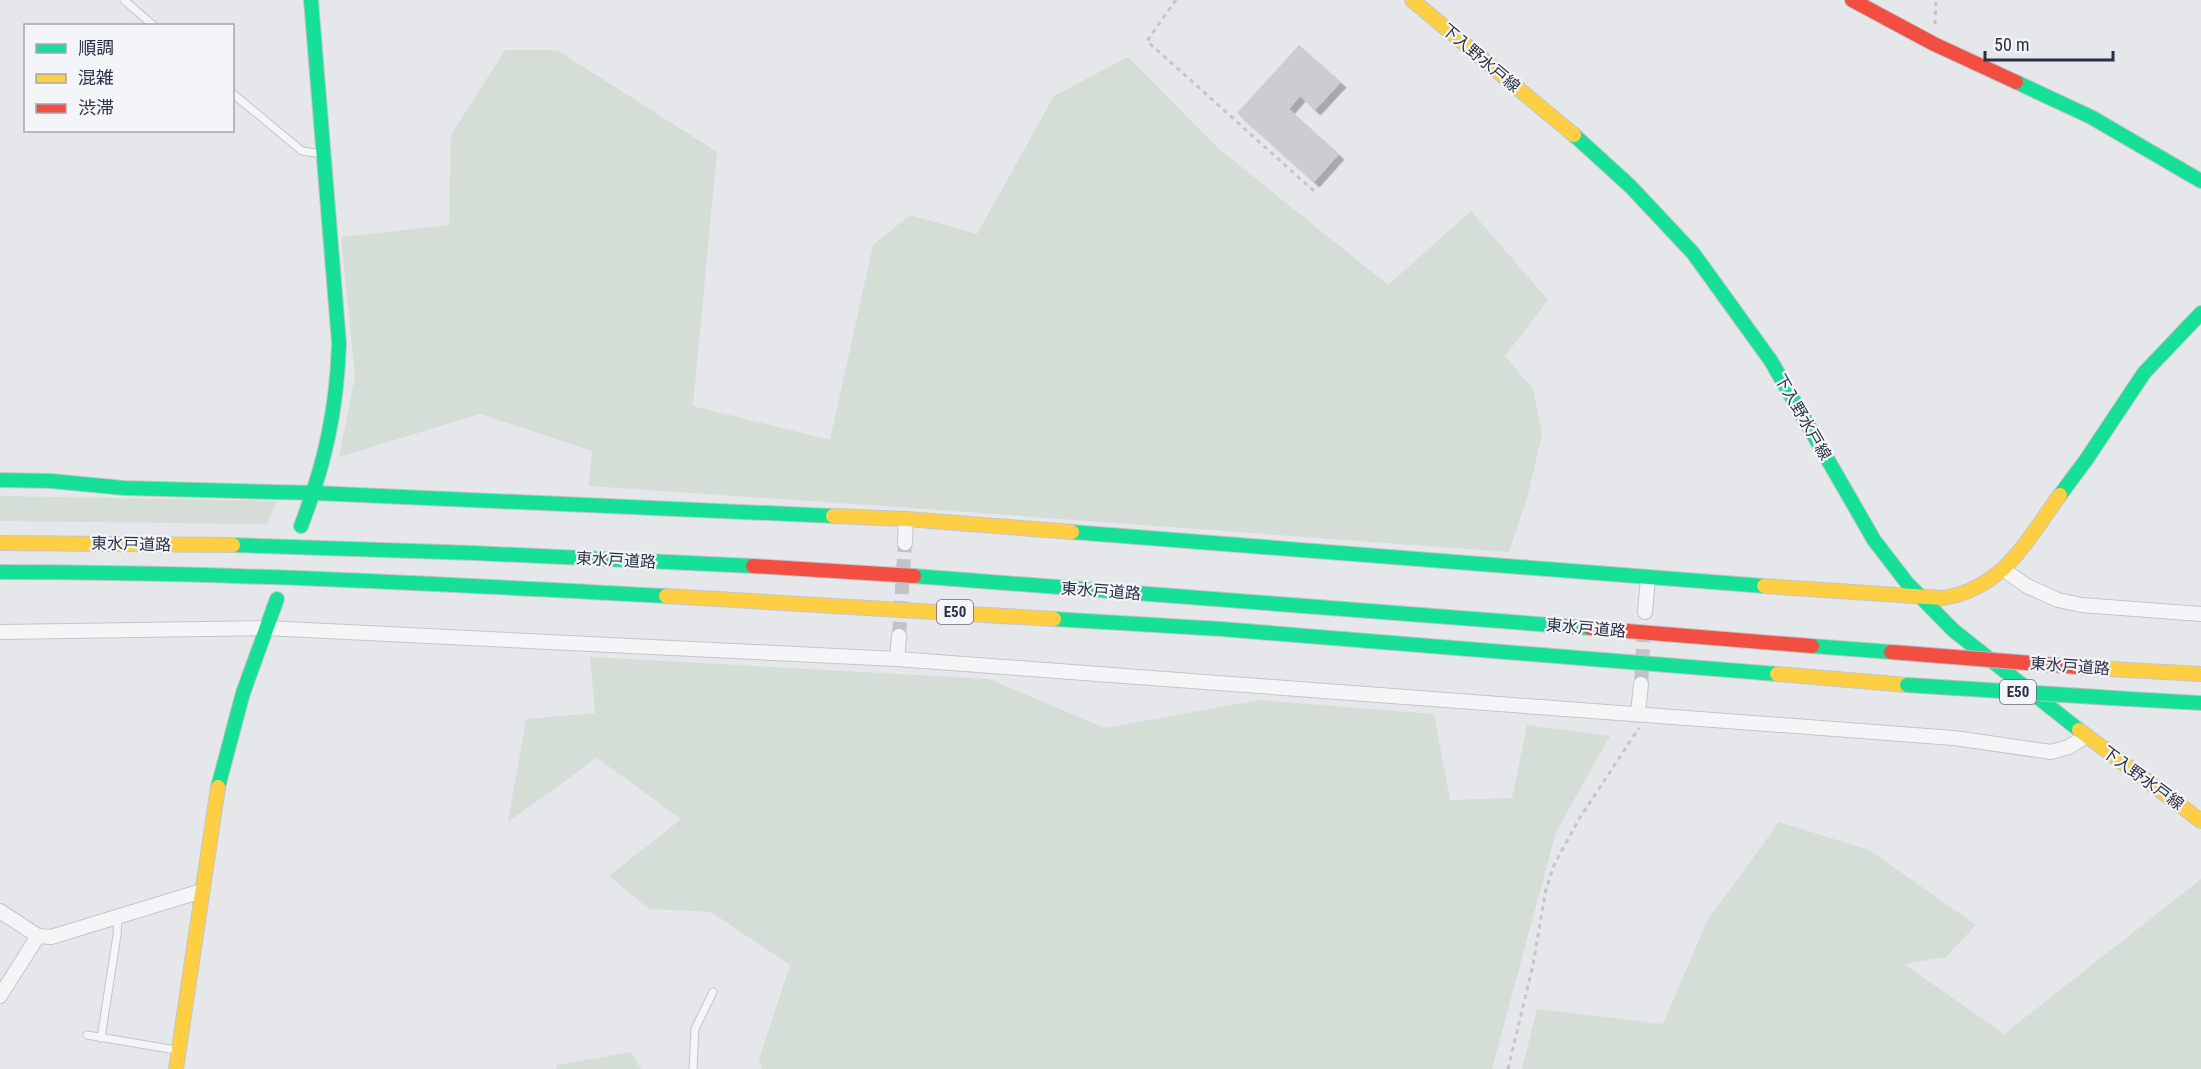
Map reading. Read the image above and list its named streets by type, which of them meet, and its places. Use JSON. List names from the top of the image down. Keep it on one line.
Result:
{"streets":{"main road":["下入野水戸線","東水戸道路","E50"]},"legend":["順調","混雑","渋滞"],"scale_bar":"50 m"}
